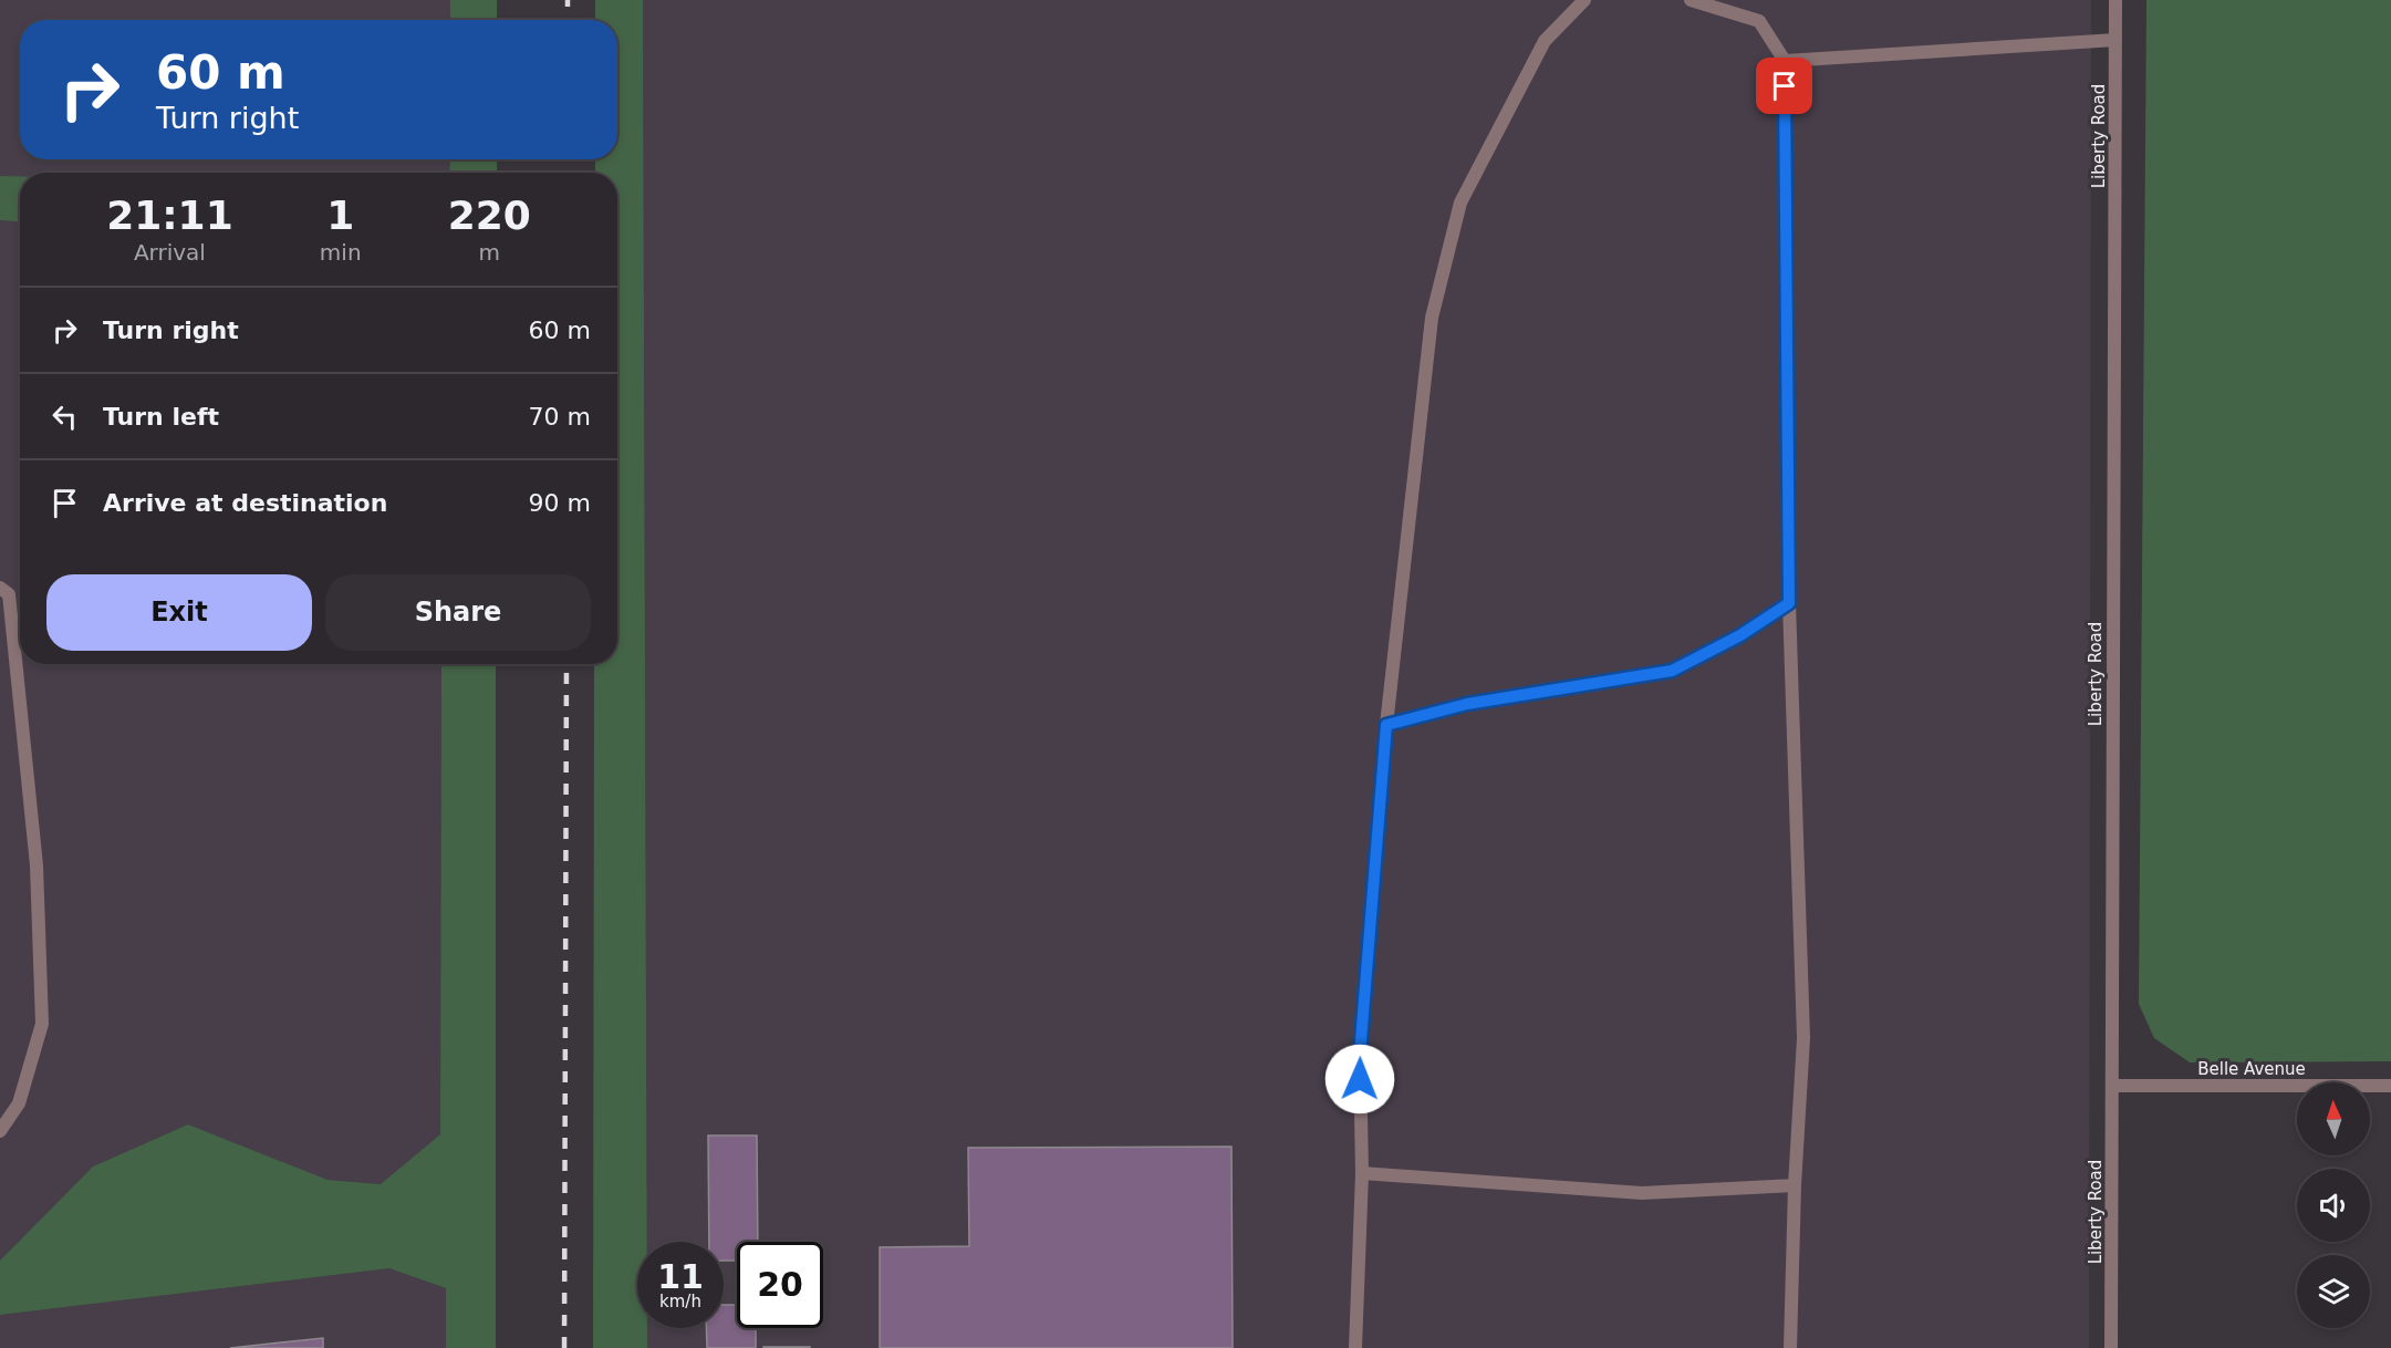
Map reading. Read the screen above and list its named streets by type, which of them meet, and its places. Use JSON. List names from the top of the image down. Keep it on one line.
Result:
{"streets":{"street":["Liberty Road","Belle Avenue"]},"crossings":[["Liberty Road","Belle Avenue"]],"north":"top","page":{"turn":["60 m","Turn right"],"eta":["21:11","Arrival","1","min","220","m"],"list":[{"name":"Turn right","value":"60 m"},{"name":"Turn left","value":"70 m"},{"name":"Arrive at destination","value":"90 m"}],"buttons":["Exit","Share"],"speed":"11 km/h","limit":"20"}}
